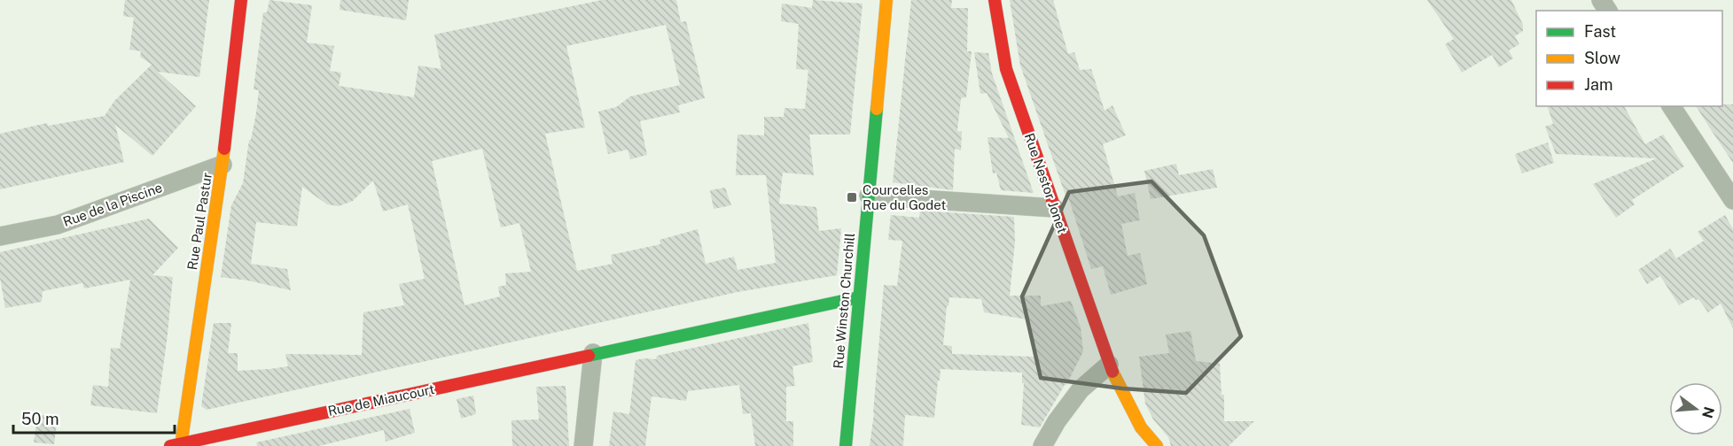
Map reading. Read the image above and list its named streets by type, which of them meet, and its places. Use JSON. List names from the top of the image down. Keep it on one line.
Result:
{"streets":{"street":["Rue Nestor Jonet","Rue de la Piscine","Rue Paul Pastur","Rue Winston Churchill","Rue de Miaucourt"]},"crossings":[["Rue de la Piscine","Rue Paul Pastur"],["Rue Paul Pastur","Rue de Miaucourt"],["Rue Winston Churchill","Rue de Miaucourt"]],"places":{"transit":["Courcelles Rue du Godet"]},"legend":["Fast","Slow","Jam"],"scale_bar":"50 m","north":"right"}
